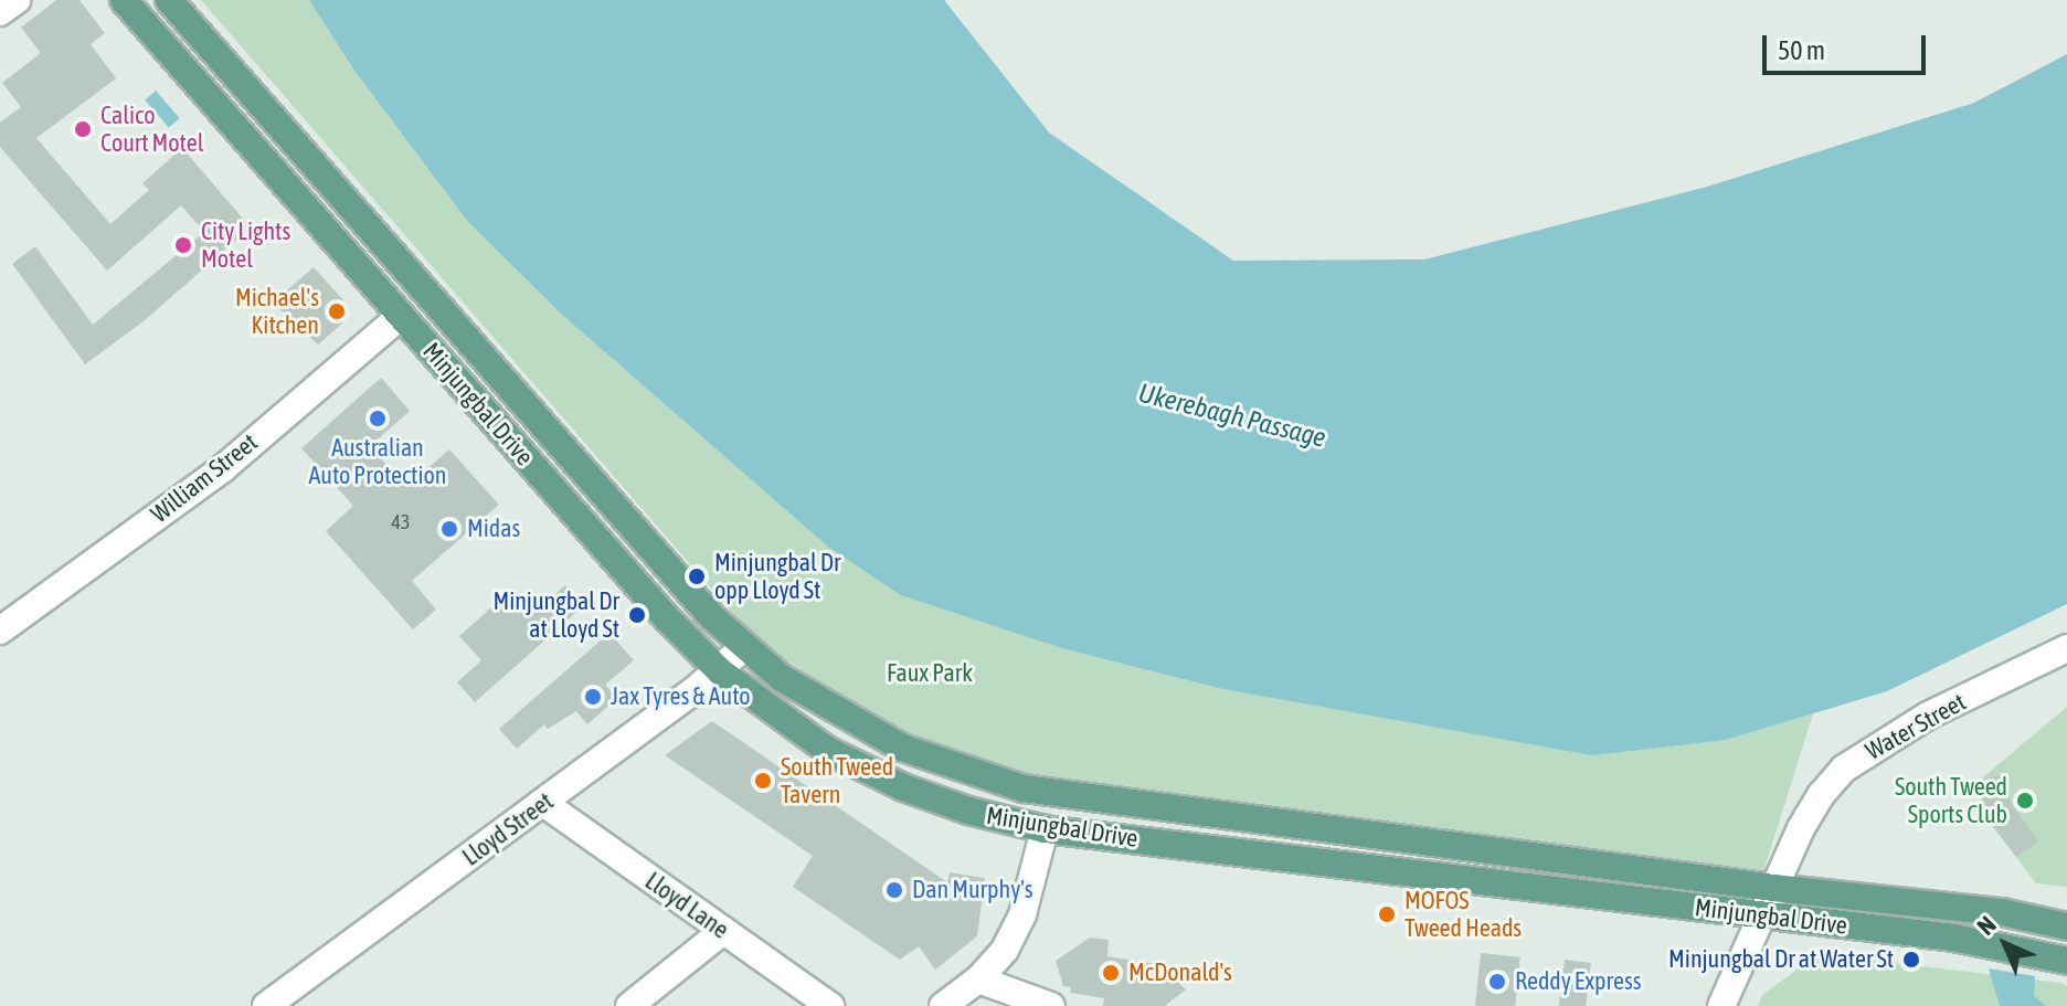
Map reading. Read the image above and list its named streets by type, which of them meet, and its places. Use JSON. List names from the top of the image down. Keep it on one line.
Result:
{"streets":{"main road":["Minjungbal Drive"],"street":["William Street","Water Street","Lloyd Street","Lloyd Lane"]},"crossings":[["Minjungbal Drive","William Street"],["Minjungbal Drive","Water Street"],["Minjungbal Drive","Lloyd Street"],["Lloyd Street","Lloyd Lane"]],"water":["Ukerebagh Passage"],"parks":["Faux Park"],"places":["Calico Court Motel","City Lights Motel","Michael's Kitchen","Australian Auto Protection","Midas","Minjungbal Dr opp Lloyd St","Minjungbal Dr at Lloyd St","Jax Tyres & Auto","South Tweed Tavern","South Tweed Sports Club","Dan Murphy's","MOFOS Tweed Heads","Minjungbal Dr at Water St","McDonald's","Reddy Express"],"house_numbers":["43"],"scale_bar":"50 m","north":"top left"}
